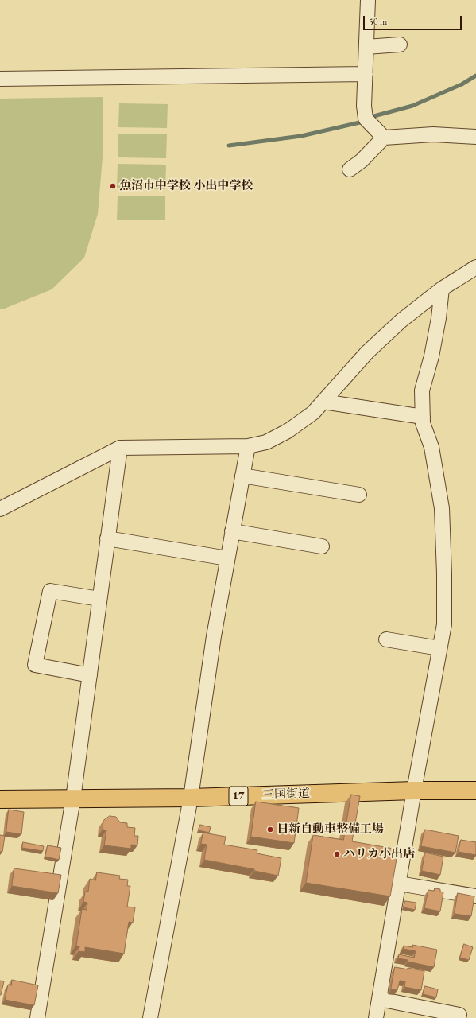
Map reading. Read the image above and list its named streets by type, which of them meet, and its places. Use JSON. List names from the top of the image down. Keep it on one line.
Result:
{"streets":{"highway":["三国街道","17"]},"places":["魚沼市中学校 小出中学校","日新自動車整備工場","ハリカ小出店"],"scale_bar":"50 m"}
